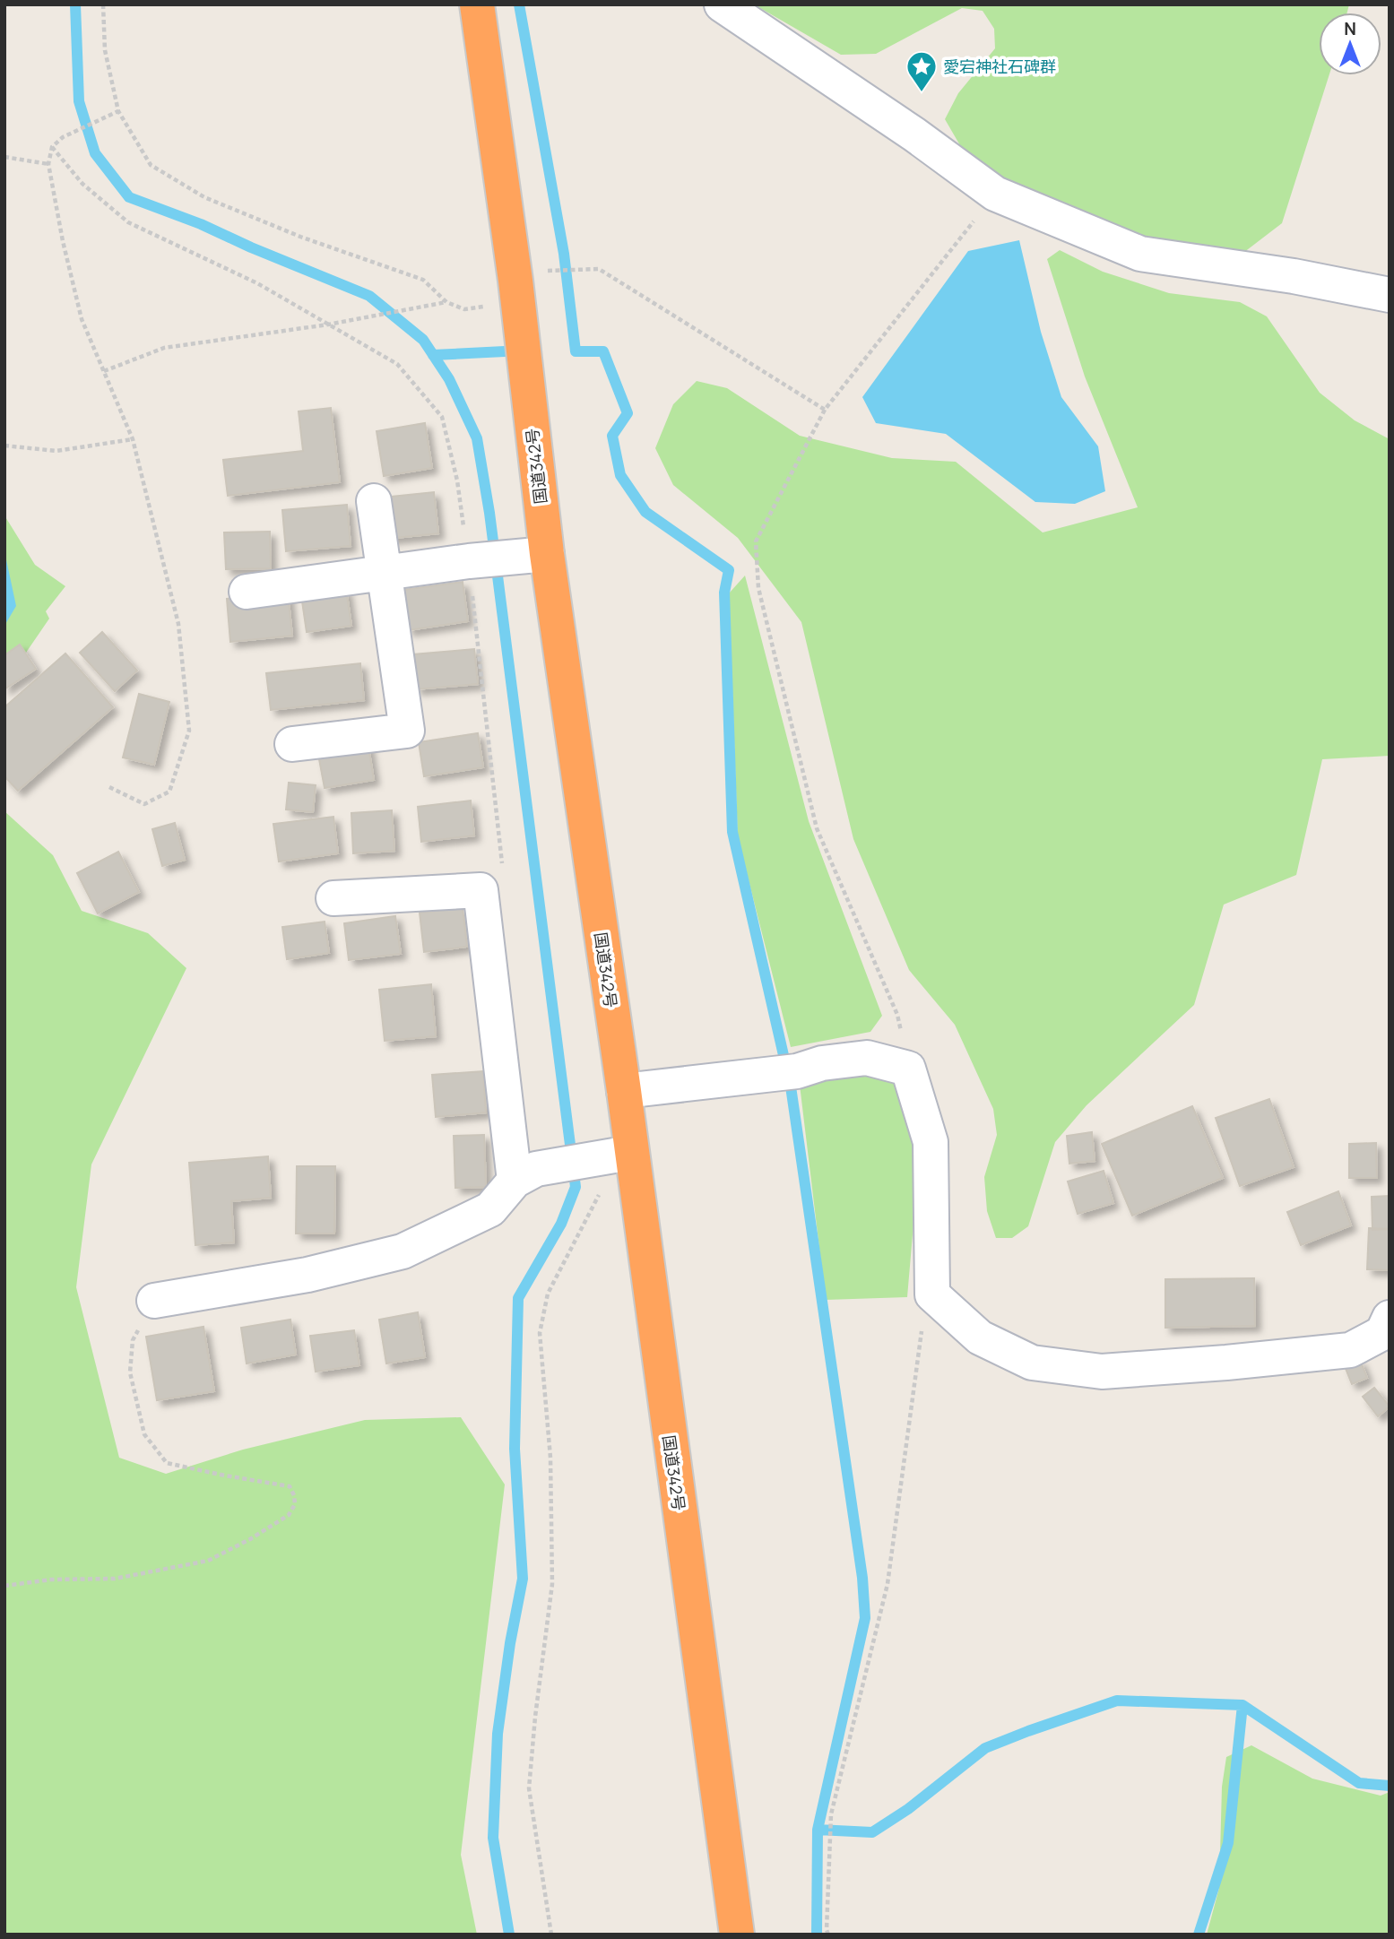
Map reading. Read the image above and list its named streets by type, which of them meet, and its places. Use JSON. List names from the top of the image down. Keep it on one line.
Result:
{"streets":{"highway":["国道342号"]},"places":{"place":["愛宕神社石碑群"]},"north":"top"}
